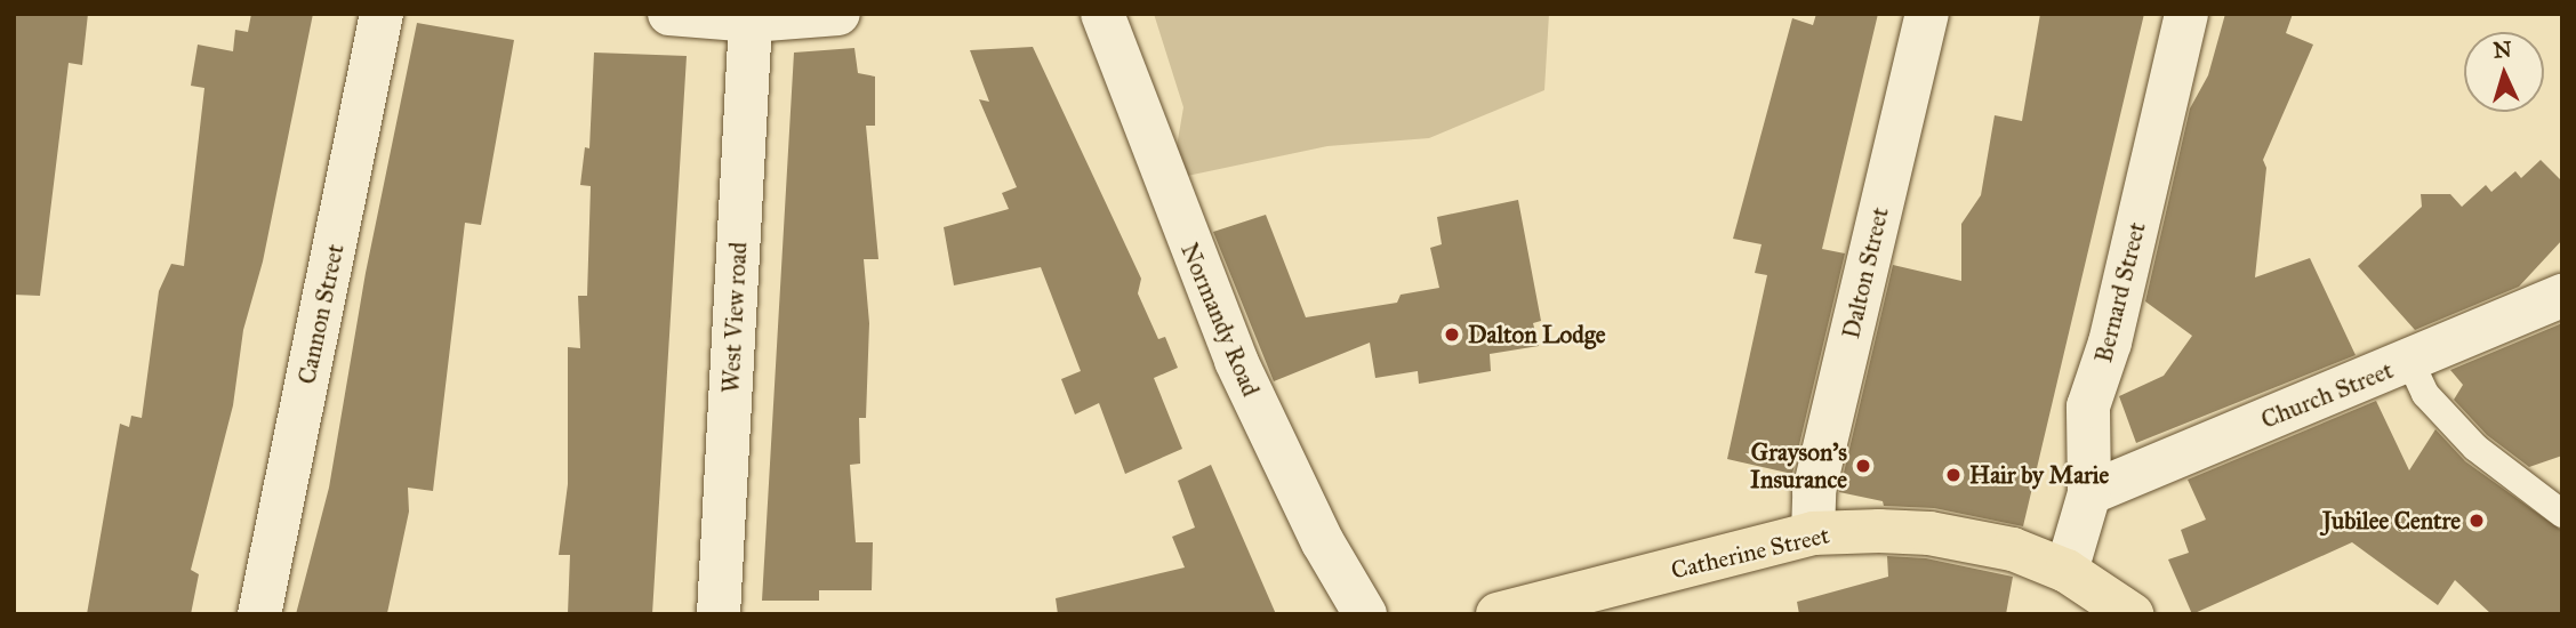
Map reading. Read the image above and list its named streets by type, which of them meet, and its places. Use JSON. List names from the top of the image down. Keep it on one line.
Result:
{"streets":{"main road":["Catherine Street"],"street":["Dalton Street","Bernard Street","Cannon Street","West View road","Normandy Road","Church Street"]},"crossings":[["Dalton Street","Catherine Street"],["Bernard Street","Church Street"],["Bernard Street","Catherine Street"]],"places":["Dalton Lodge","Grayson's Insurance","Hair by Marie","Jubilee Centre"],"north":"top"}
